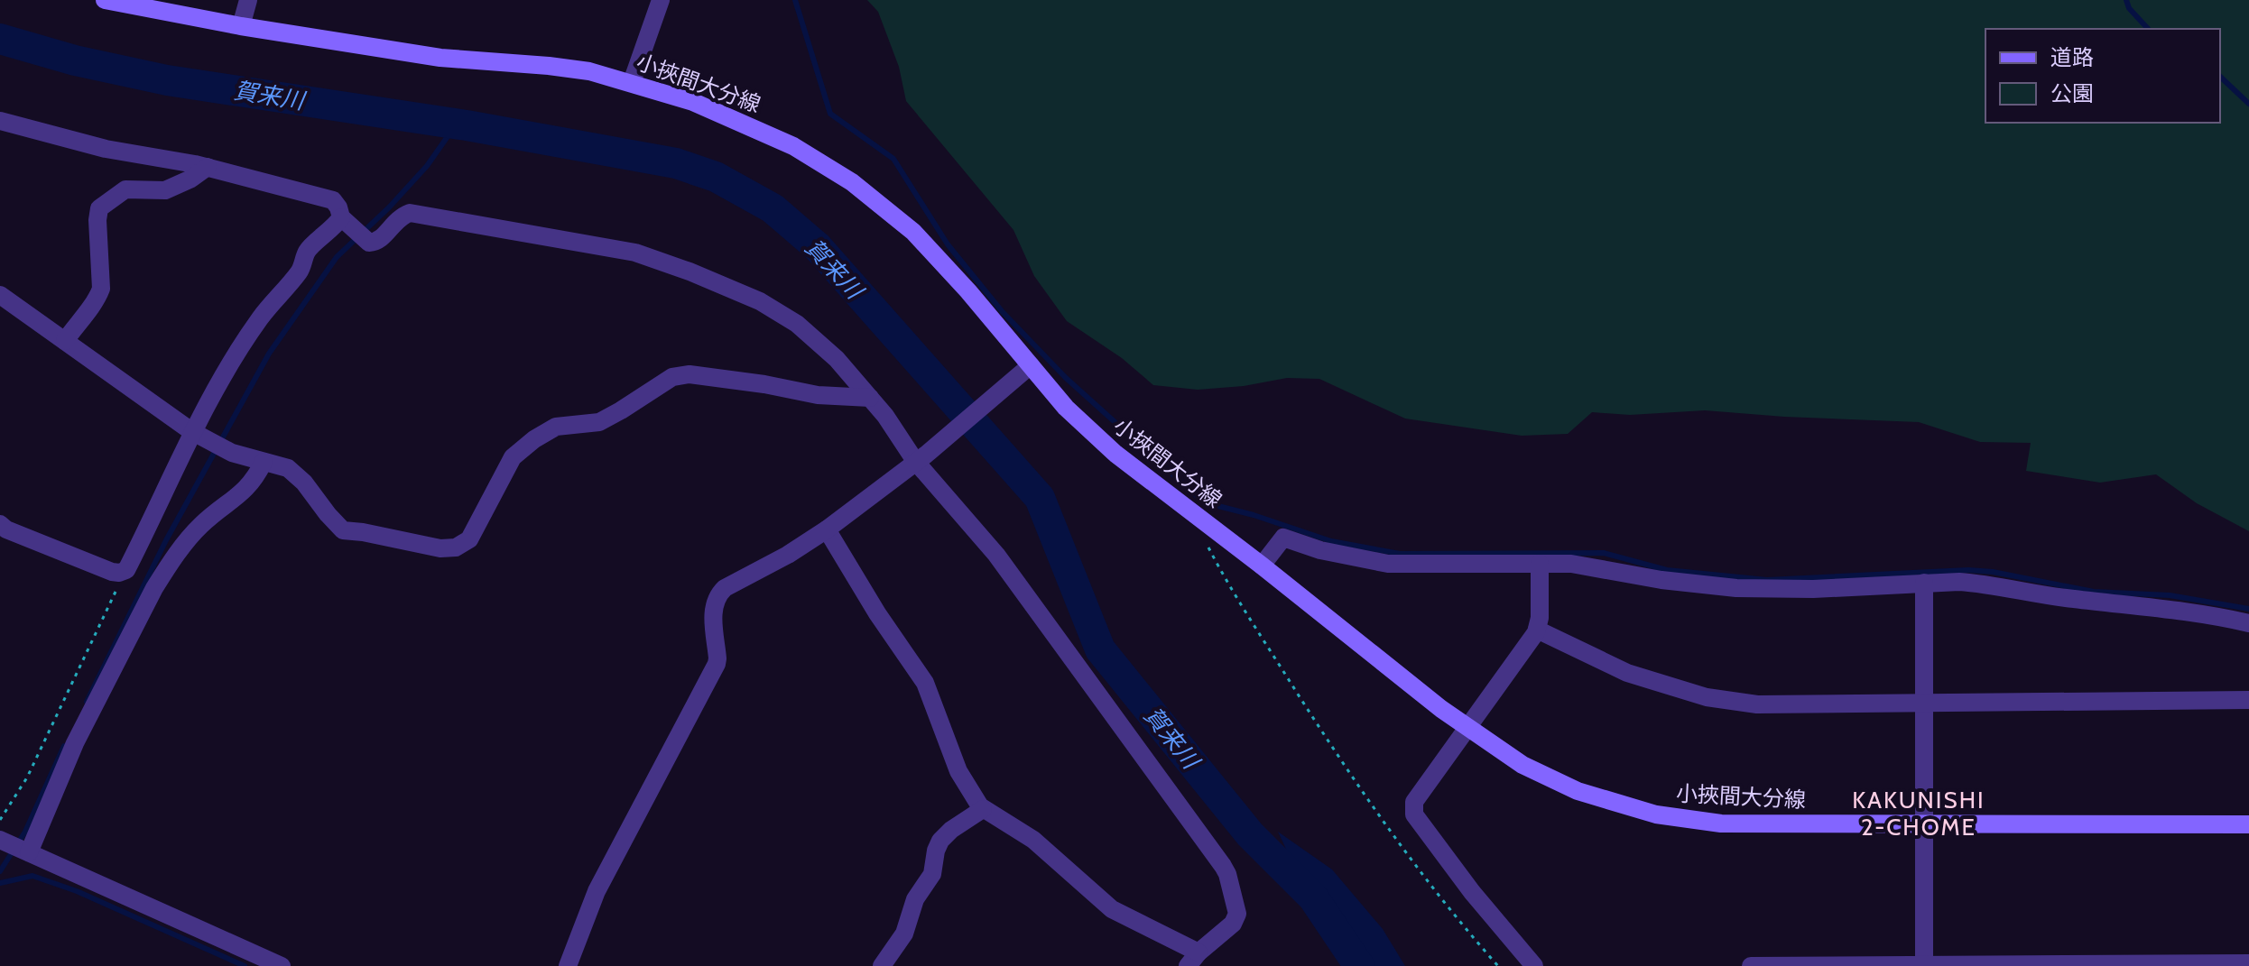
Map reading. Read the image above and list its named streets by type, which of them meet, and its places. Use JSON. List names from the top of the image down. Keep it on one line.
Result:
{"streets":{"main road":["小挾間大分線"]},"districts":["KAKUNISHI 2-CHOME"],"water":["賀来川"],"legend":["道路","公園"]}
